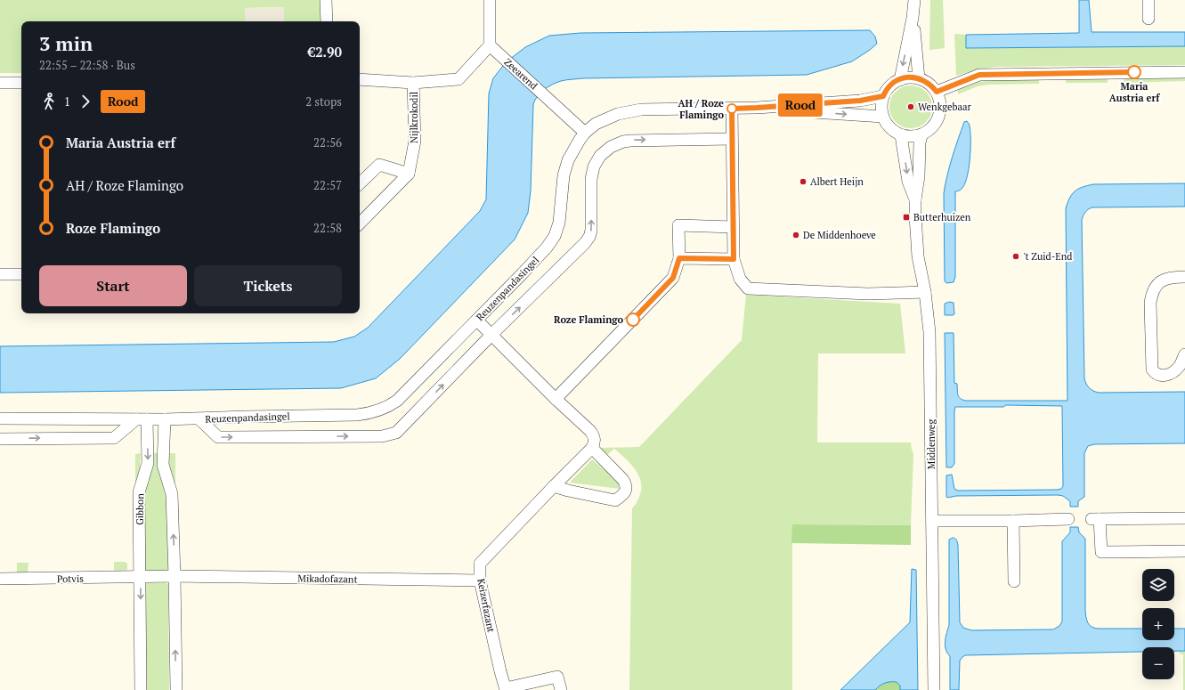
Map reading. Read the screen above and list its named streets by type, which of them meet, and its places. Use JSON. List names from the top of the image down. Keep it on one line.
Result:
{"streets":{"street":["Zeearend","Nijlkrokodil","Reuzenpandasingel","Middenweg","Gibbon","Potvis","Mikadofazant","Keizerfazant"]},"crossings":[["Zeearend","Reuzenpandasingel"],["Reuzenpandasingel","Middenweg"],["Reuzenpandasingel","Gibbon"],["Gibbon","Potvis"],["Mikadofazant","Keizerfazant"]],"places":{"other":["Maria Austria erf","Wenkgebaar","AH / Roze Flamingo","Albert Heijn","De Middenhoeve","'t Zuid-End","Roze Flamingo"],"transit":["Butterhuizen"]},"lines":["bus line Rood"],"page":{"on_map":"Rood","heading":["3 min","22:55 – 22:58 · Bus","€2.90"],"legs":["1","Rood","2 stops"],"list":[{"name":"Maria Austria erf","value":"22:56"},{"name":"AH / Roze Flamingo","value":"22:57"},{"name":"Roze Flamingo","value":"22:58"}],"buttons":["Start","Tickets"],"map_buttons":["+","−"]}}
